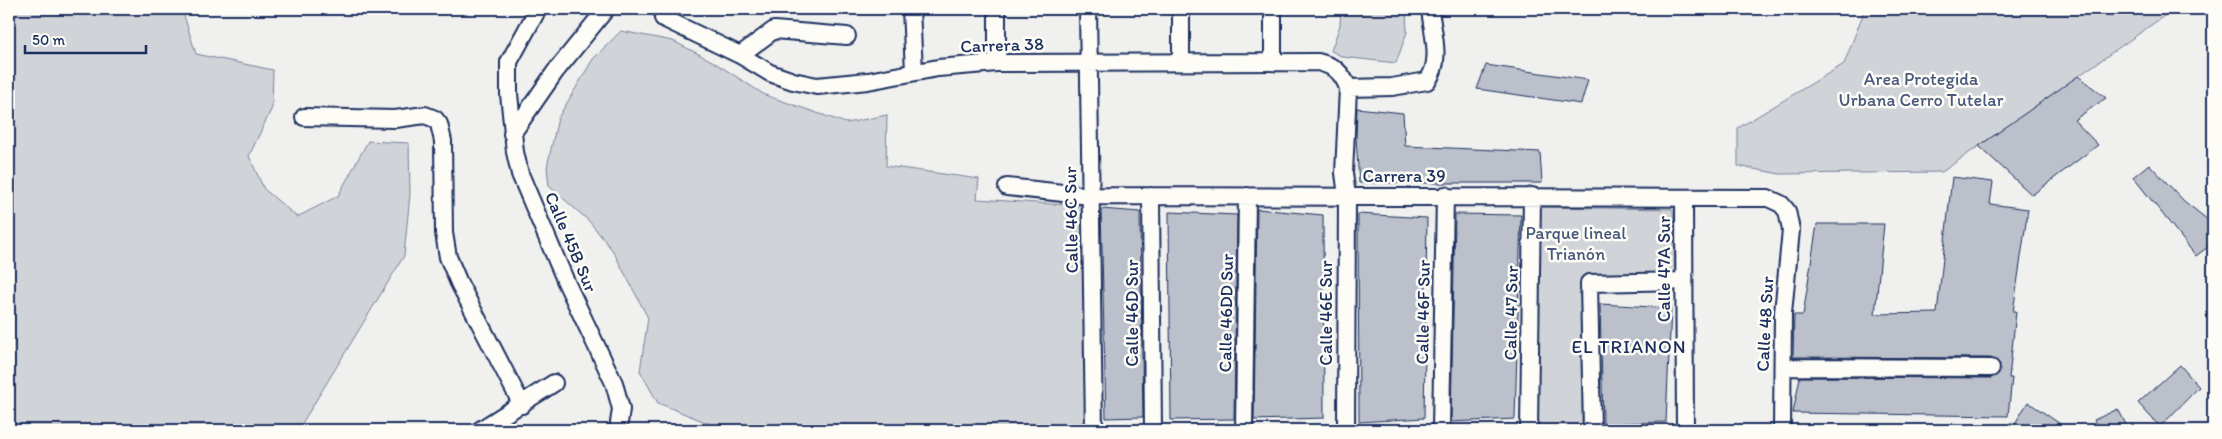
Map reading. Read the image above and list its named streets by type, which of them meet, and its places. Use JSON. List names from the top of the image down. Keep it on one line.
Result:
{"streets":{"street":["Carrera 38","Carrera 39","Calle 46C Sur","Calle 45B Sur","Calle 47A Sur","Calle 46F Sur","Calle 46D Sur","Calle 46DD Sur","Calle 46E Sur","Calle 47 Sur","Calle 48 Sur"]},"crossings":[["Carrera 38","Calle 46C Sur"],["Carrera 39","Calle 46C Sur"],["Carrera 39","Calle 47A Sur"],["Carrera 39","Calle 46F Sur"],["Carrera 39","Calle 46D Sur"],["Carrera 39","Calle 46DD Sur"],["Carrera 39","Calle 46E Sur"],["Carrera 39","Calle 47 Sur"],["Carrera 39","Calle 48 Sur"]],"districts":["EL TRIANON"],"parks":["Area Protegida Urbana Cerro Tutelar","Parque lineal Trianón"],"scale_bar":"50 m"}
